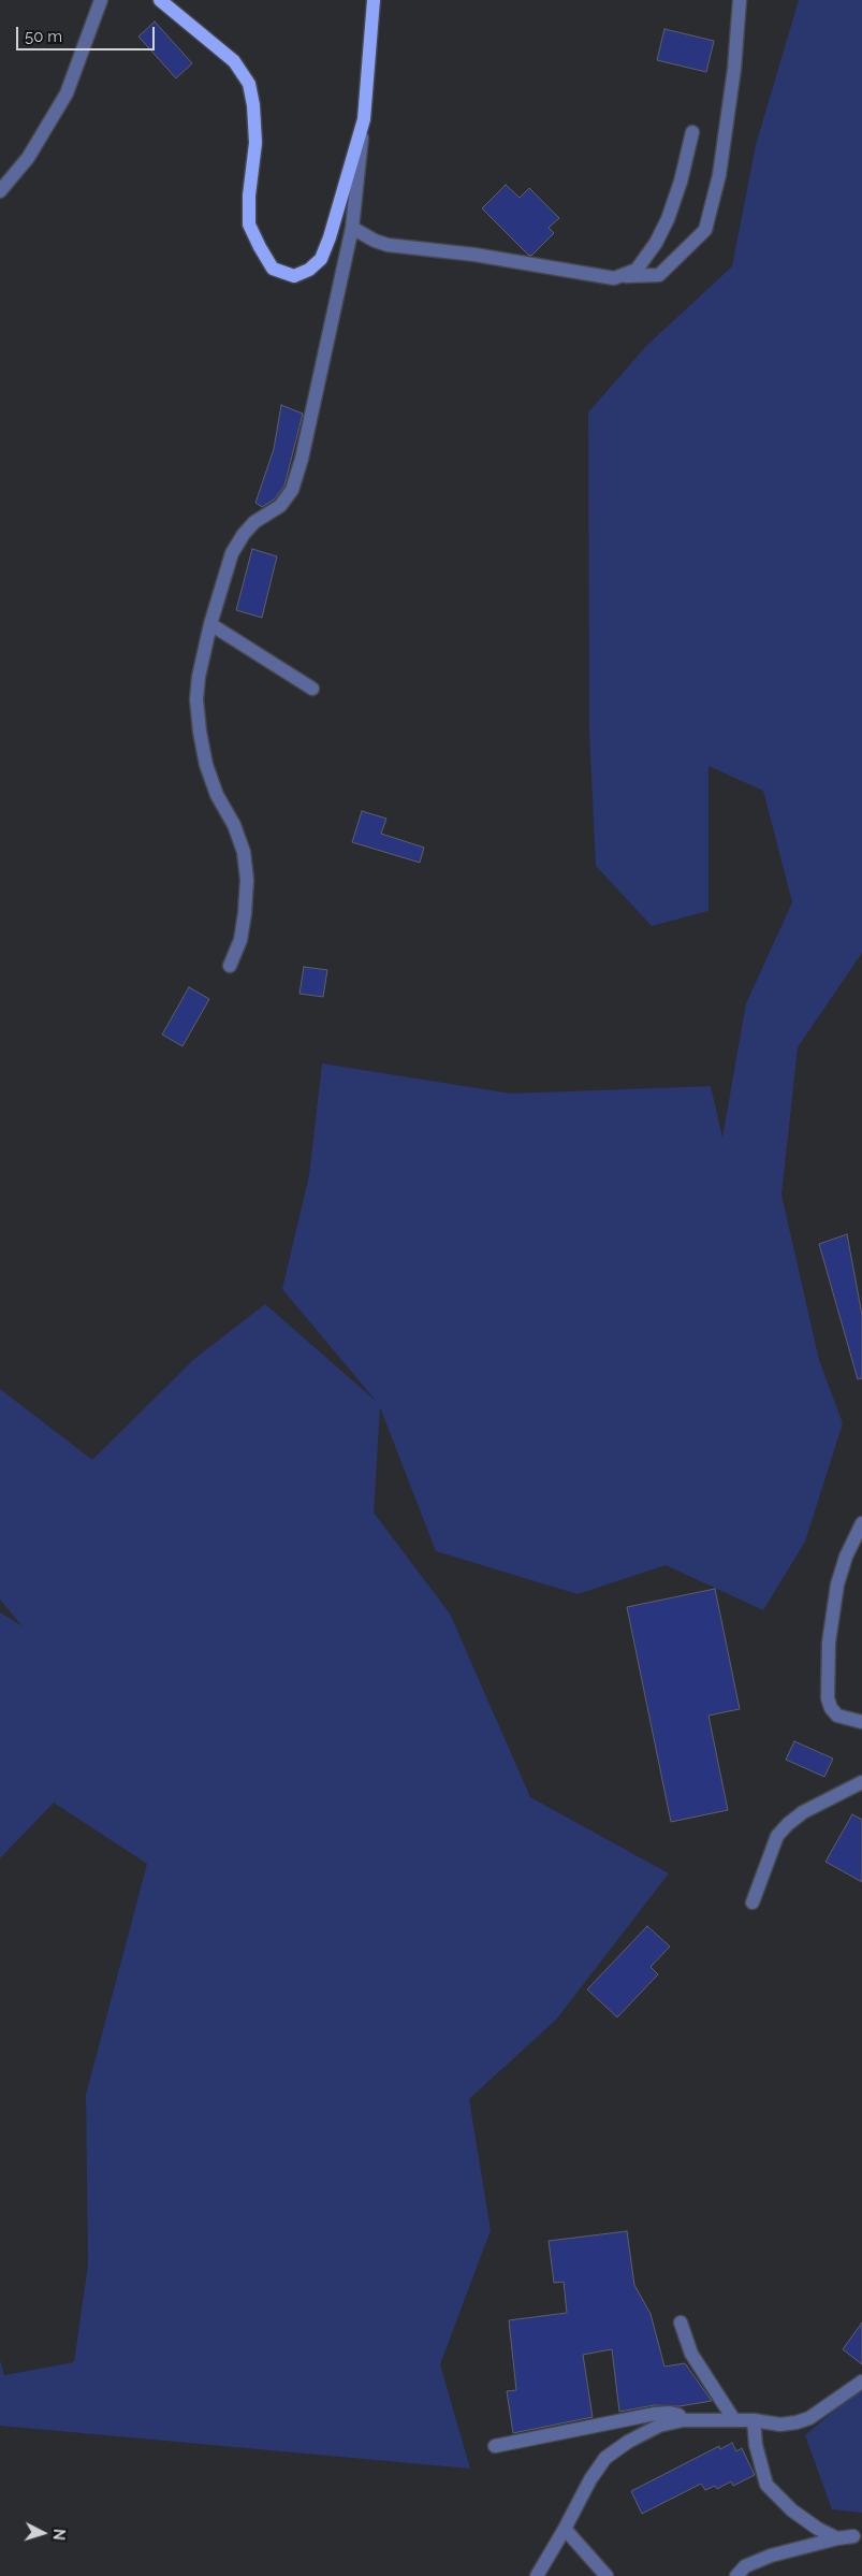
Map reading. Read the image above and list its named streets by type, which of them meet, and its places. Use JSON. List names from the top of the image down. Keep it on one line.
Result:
{"scale_bar":"50 m","north":"right"}
